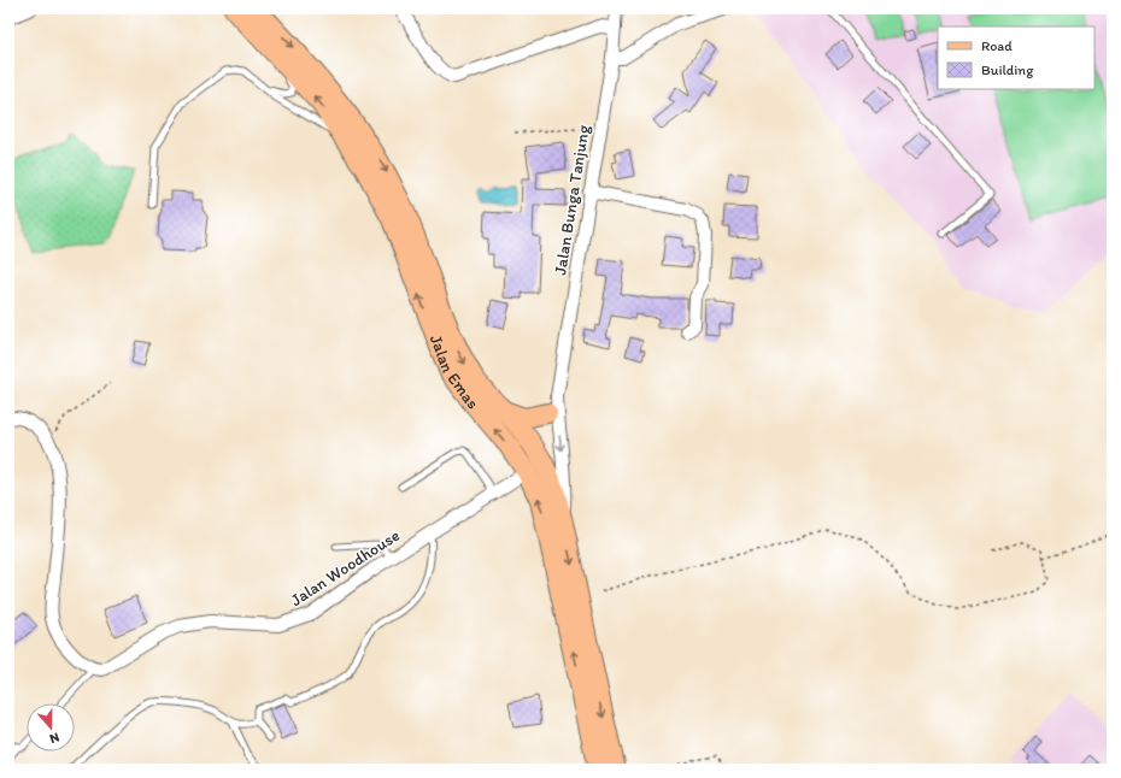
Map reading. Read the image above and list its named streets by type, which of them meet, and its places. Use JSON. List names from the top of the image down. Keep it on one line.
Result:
{"streets":{"main road":["Jalan Emas"],"street":["Jalan Bunga Tanjung","Jalan Woodhouse"]},"crossings":[["Jalan Emas","Jalan Woodhouse"]],"legend":["Road","Building"],"north":"bottom"}
